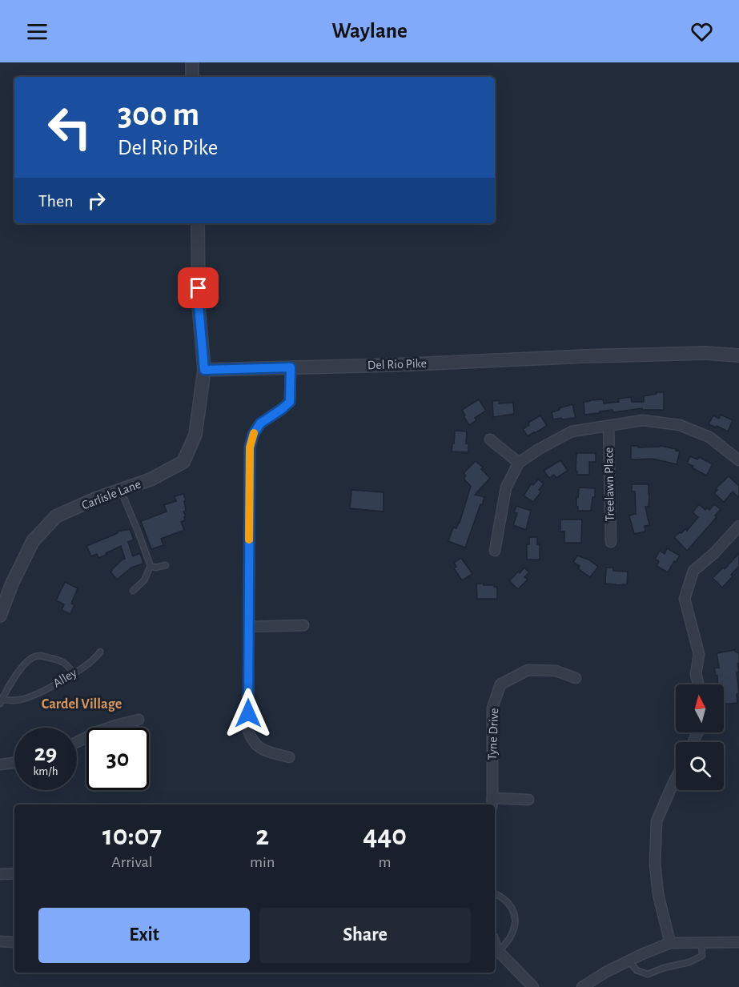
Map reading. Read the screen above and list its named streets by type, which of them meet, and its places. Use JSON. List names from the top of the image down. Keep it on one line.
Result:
{"streets":{"street":["Del Rio Pike","Treelawn Place","Carlisle Lane","Tyne Drive"],"lane":["Alley"]},"crossings":[["Del Rio Pike","Carlisle Lane"]],"districts":["Cardel Village"],"north":"top","page":{"header":"Waylane","turn":["300 m","Del Rio Pike"],"then":"Then","speed":"29 km/h","limit":"30","eta":["10:07","Arrival","2","min","440","m"],"buttons":["Exit","Share"]}}
